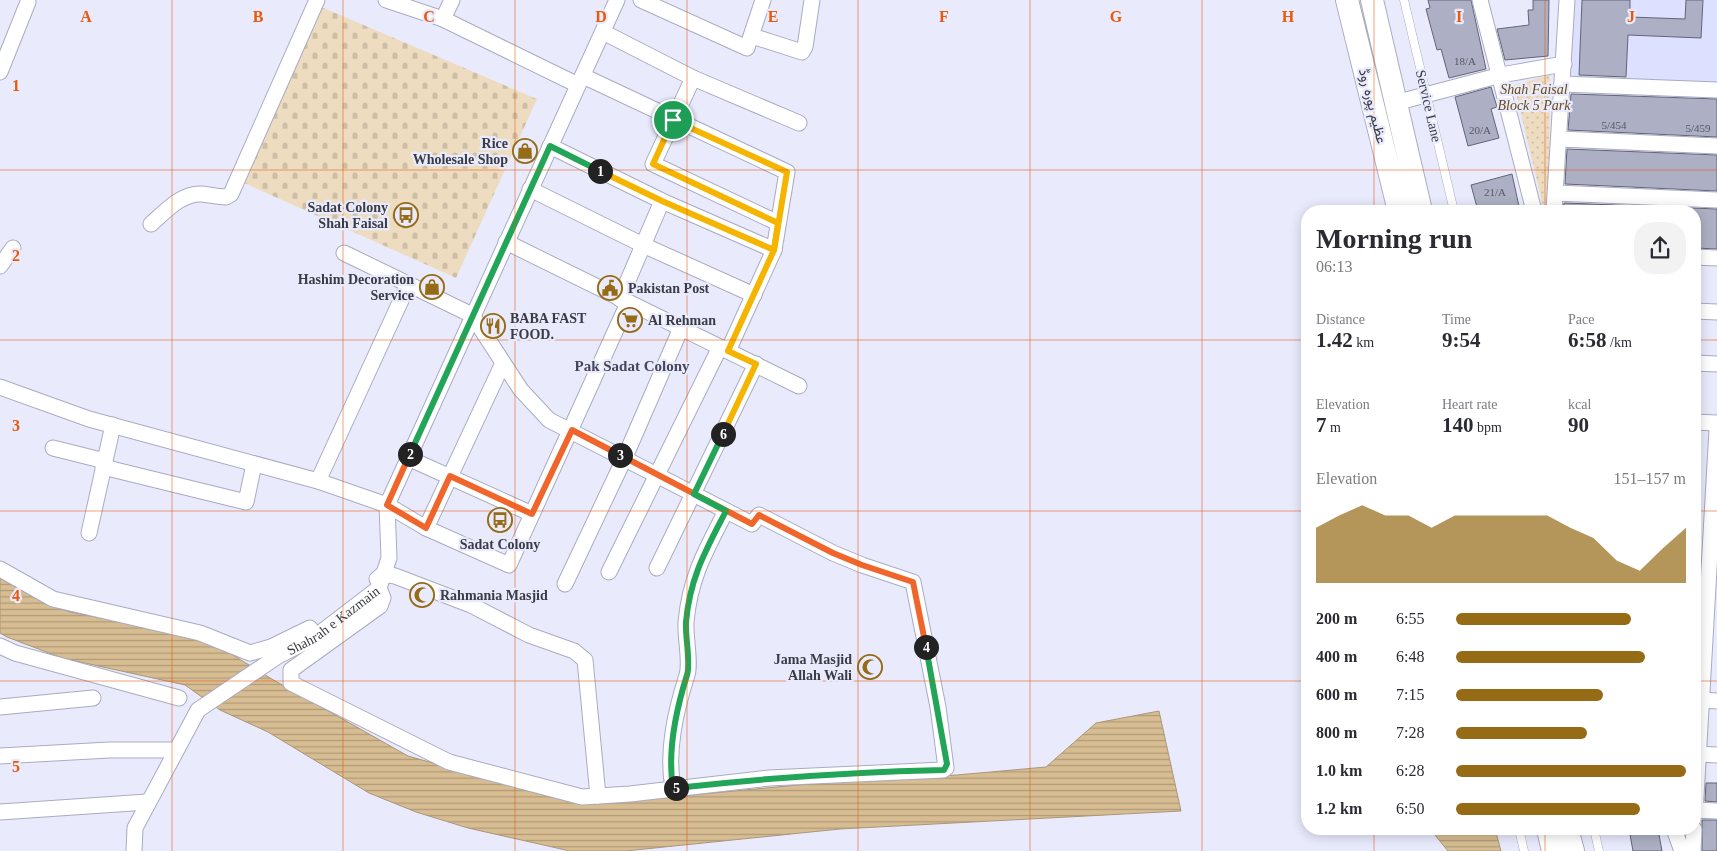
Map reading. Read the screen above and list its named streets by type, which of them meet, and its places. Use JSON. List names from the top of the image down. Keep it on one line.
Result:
{"streets":{"main road":["عظیم پورہ روڈ"],"street":["Shahrah e Kazmain"],"lane":["Service Lane"]},"districts":["Pak Sadat Colony"],"parks":["Shah Faisal Block 5 Park"],"places":{"shop":["Rice Wholesale Shop","Hashim Decoration Service"],"bus stop":["Sadat Colony Shah Faisal","Sadat Colony"],"public building":["Pakistan Post"],"supermarket":["Al Rehman"],"restaurant":["BABA FAST FOOD."],"mosque":["Rahmania Masjid","Jama Masjid Allah Wali"]},"house_numbers":["18/A","5/454","5/459","20/A","21/A"],"page":{"pins":["1","6","2","3","4","5"],"heading":["Morning run","06:13"],"stats":[["Distance","1.42 km"],["Time","9:54"],["Pace","6:58 /km"],["Elevation","7 m"],["Heart rate","140 bpm"],["kcal","90"]],"chart":["Elevation","151–157 m"],"list":[{"name":"200 m","note":"6:55"},{"name":"400 m","note":"6:48"},{"name":"600 m","note":"7:15"},{"name":"800 m","note":"7:28"},{"name":"1.0 km","note":"6:28"},{"name":"1.2 km","note":"6:50"}]},"grid":{"columns":["A","B","C","D","E","F","G","H","I","J"],"rows":["1","2","3","4","5"]}}
